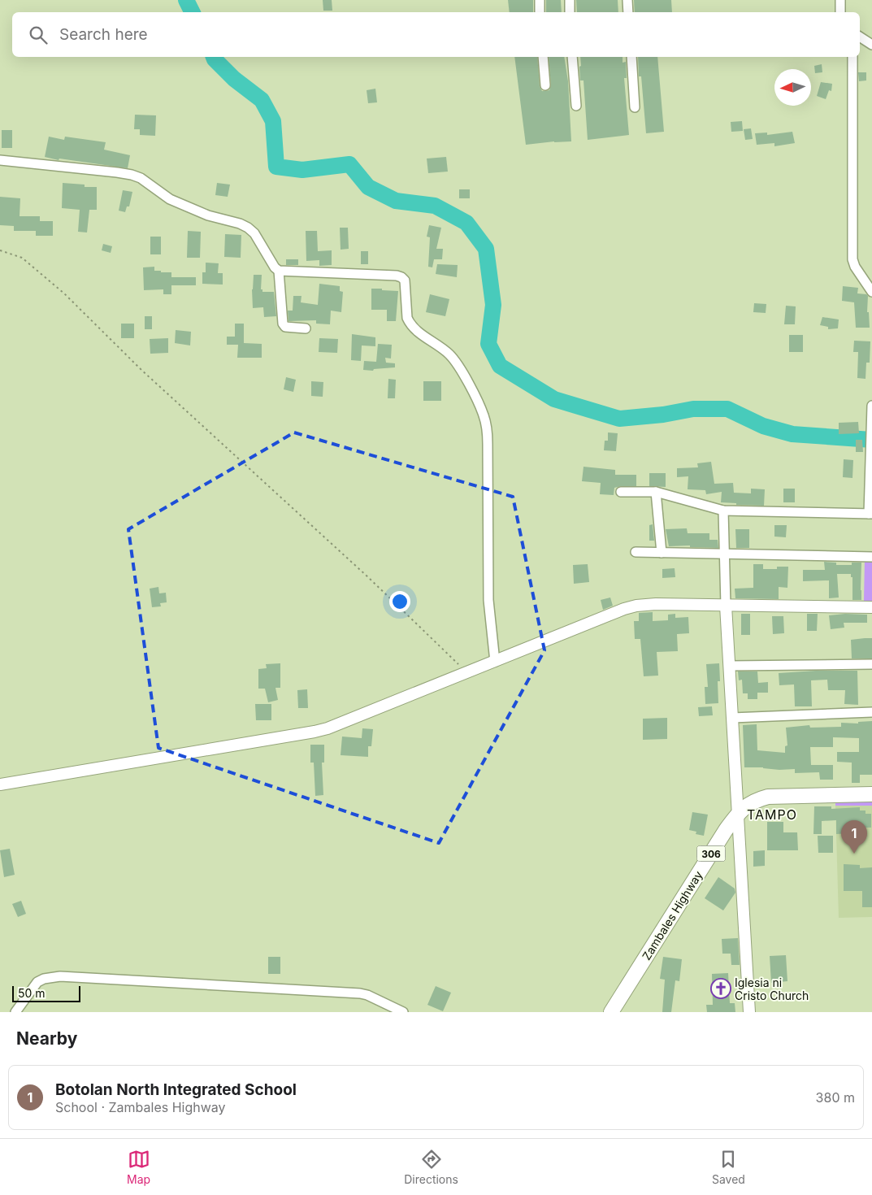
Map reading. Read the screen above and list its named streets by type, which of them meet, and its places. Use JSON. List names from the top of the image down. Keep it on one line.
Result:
{"streets":{"main road":["306","Zambales Highway"]},"districts":["TAMPO"],"places":{"church":["Iglesia ni Cristo Church"]},"scale_bar":"50 m","north":"left","page":{"search":"Search here","pins":"1","scale":"50 m","heading":"Nearby","list":[{"mark":"1","name":"Botolan North Integrated School","note":"School · Zambales Highway","value":"380 m"}],"nav":["Map","Directions","Saved"]}}
